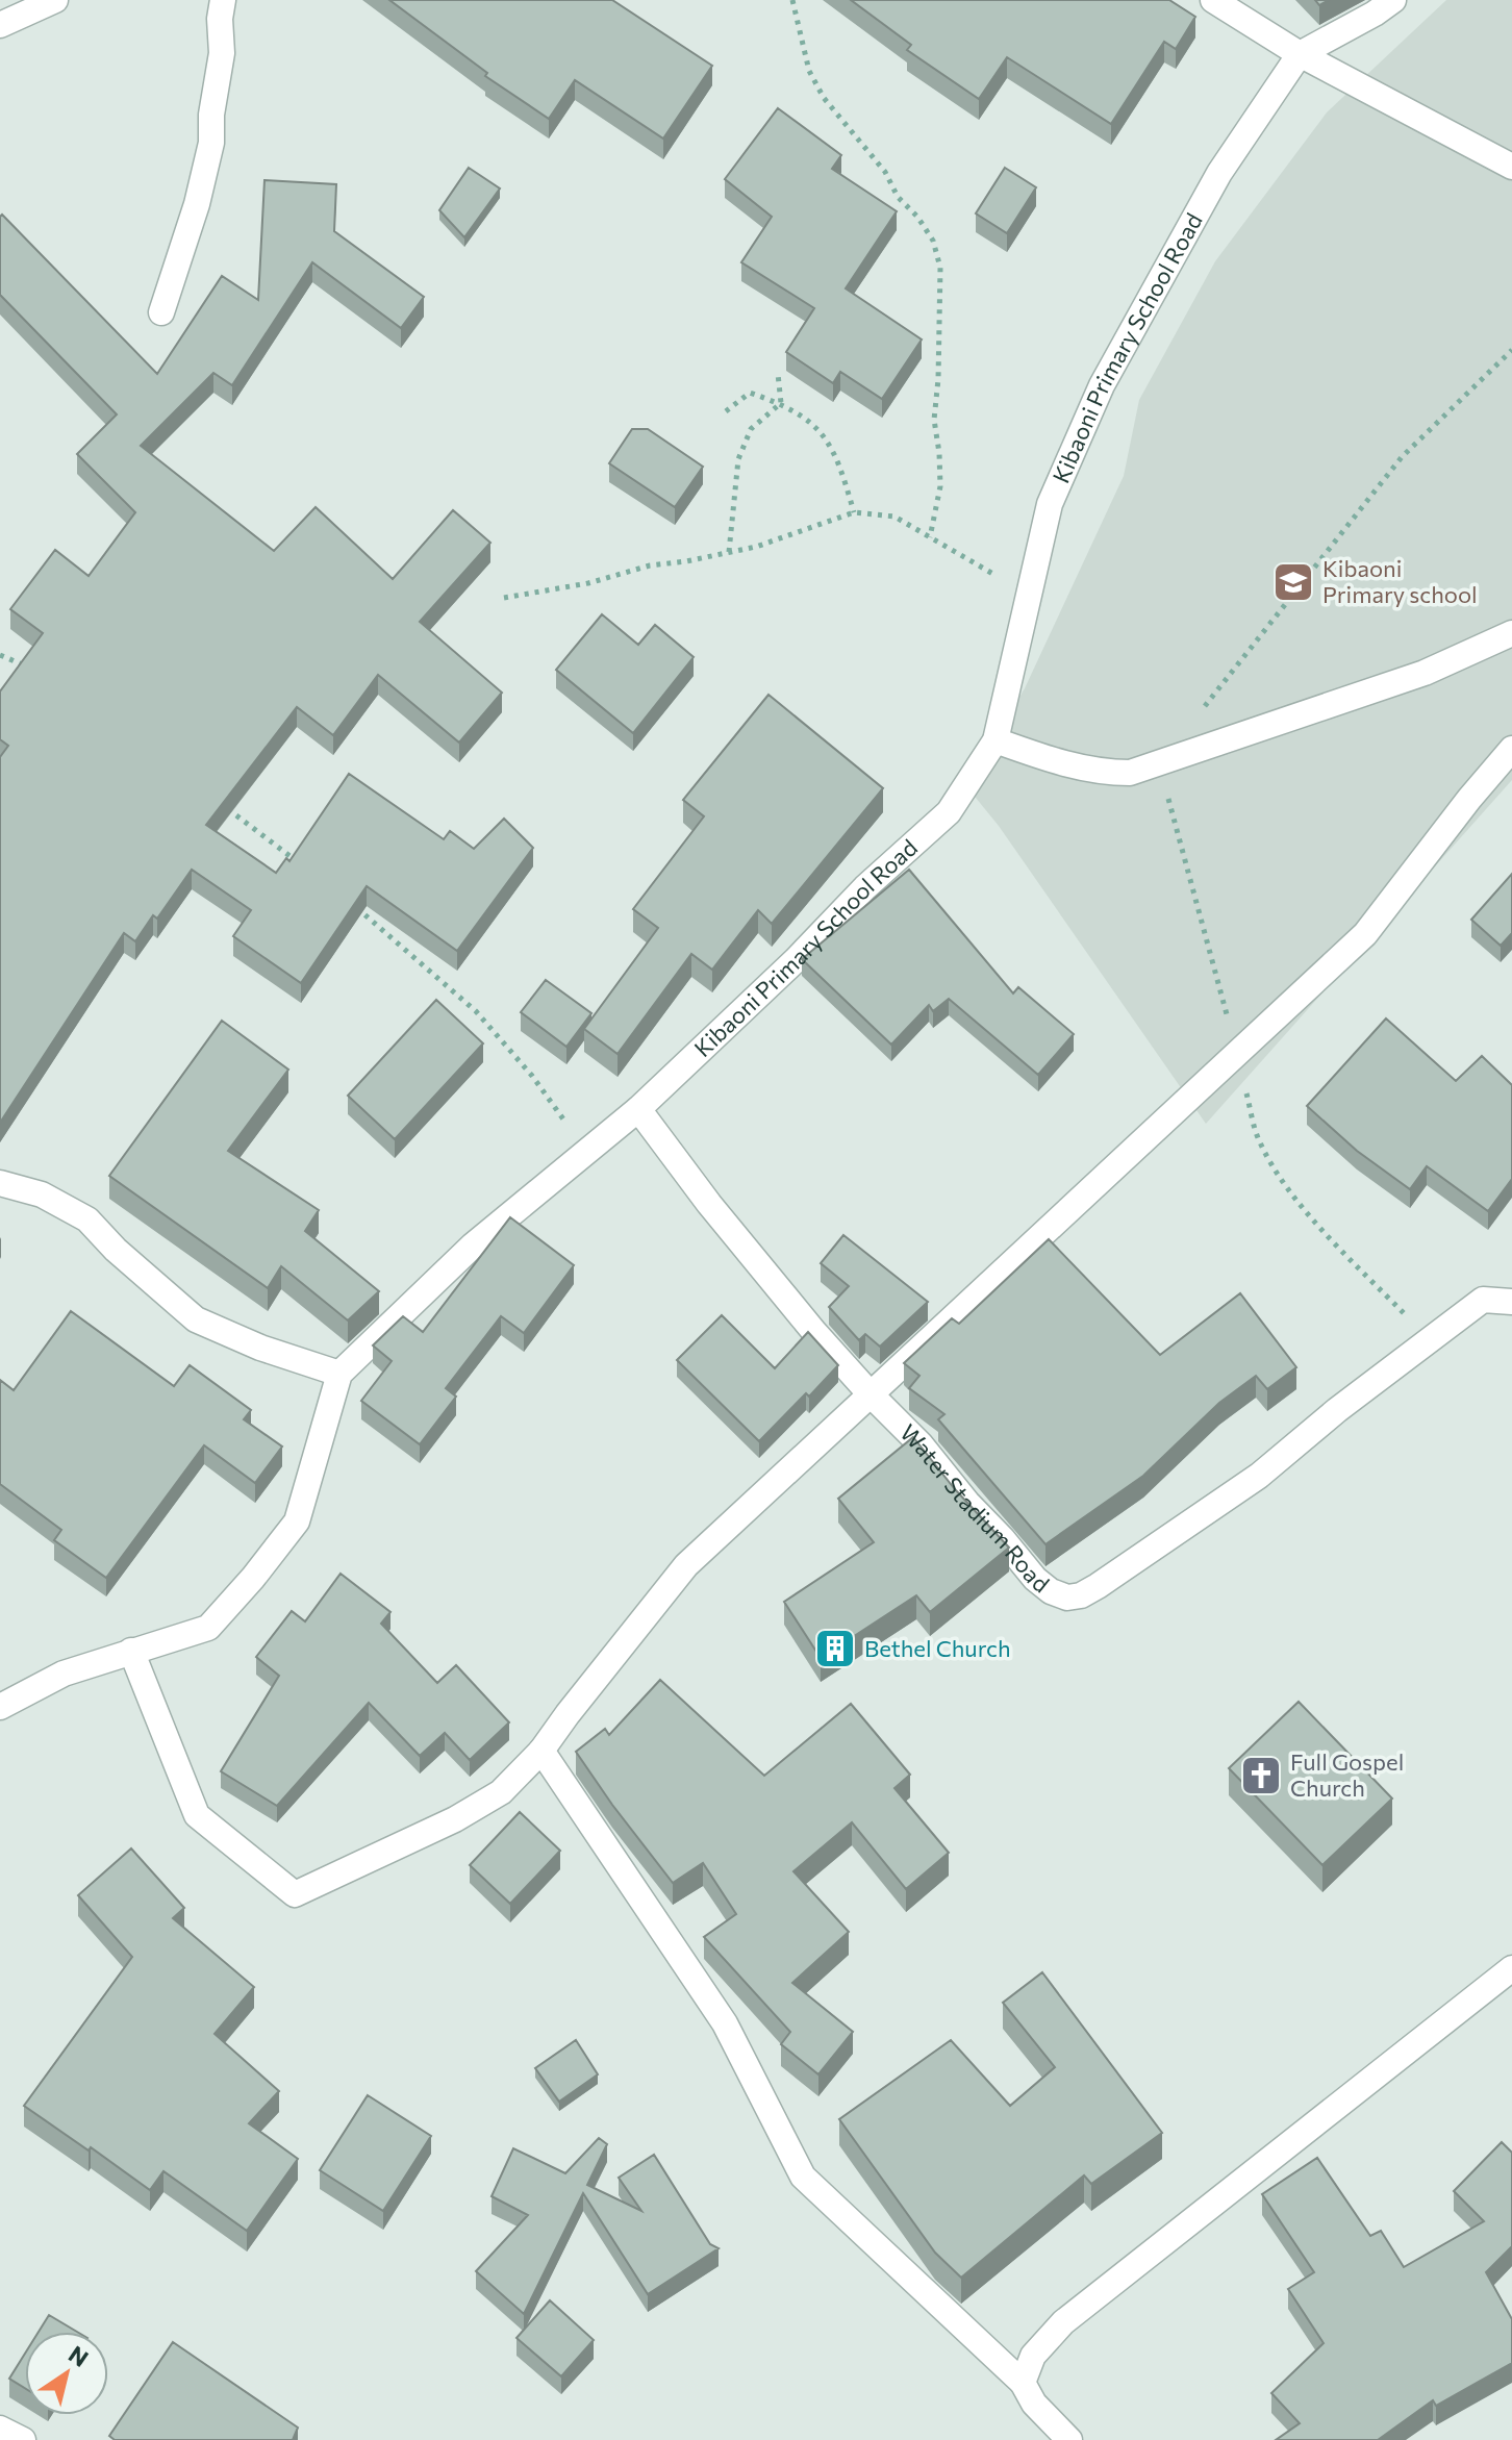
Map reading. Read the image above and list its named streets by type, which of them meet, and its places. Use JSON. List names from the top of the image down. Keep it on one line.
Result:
{"streets":{"street":["Kibaoni Primary School Road","Water Stadium Road"]},"crossings":[["Kibaoni Primary School Road","Water Stadium Road"]],"places":{"school or university":["Kibaoni Primary school"],"building":["Bethel Church"],"church":["Full Gospel Church"]},"north":"top right"}
